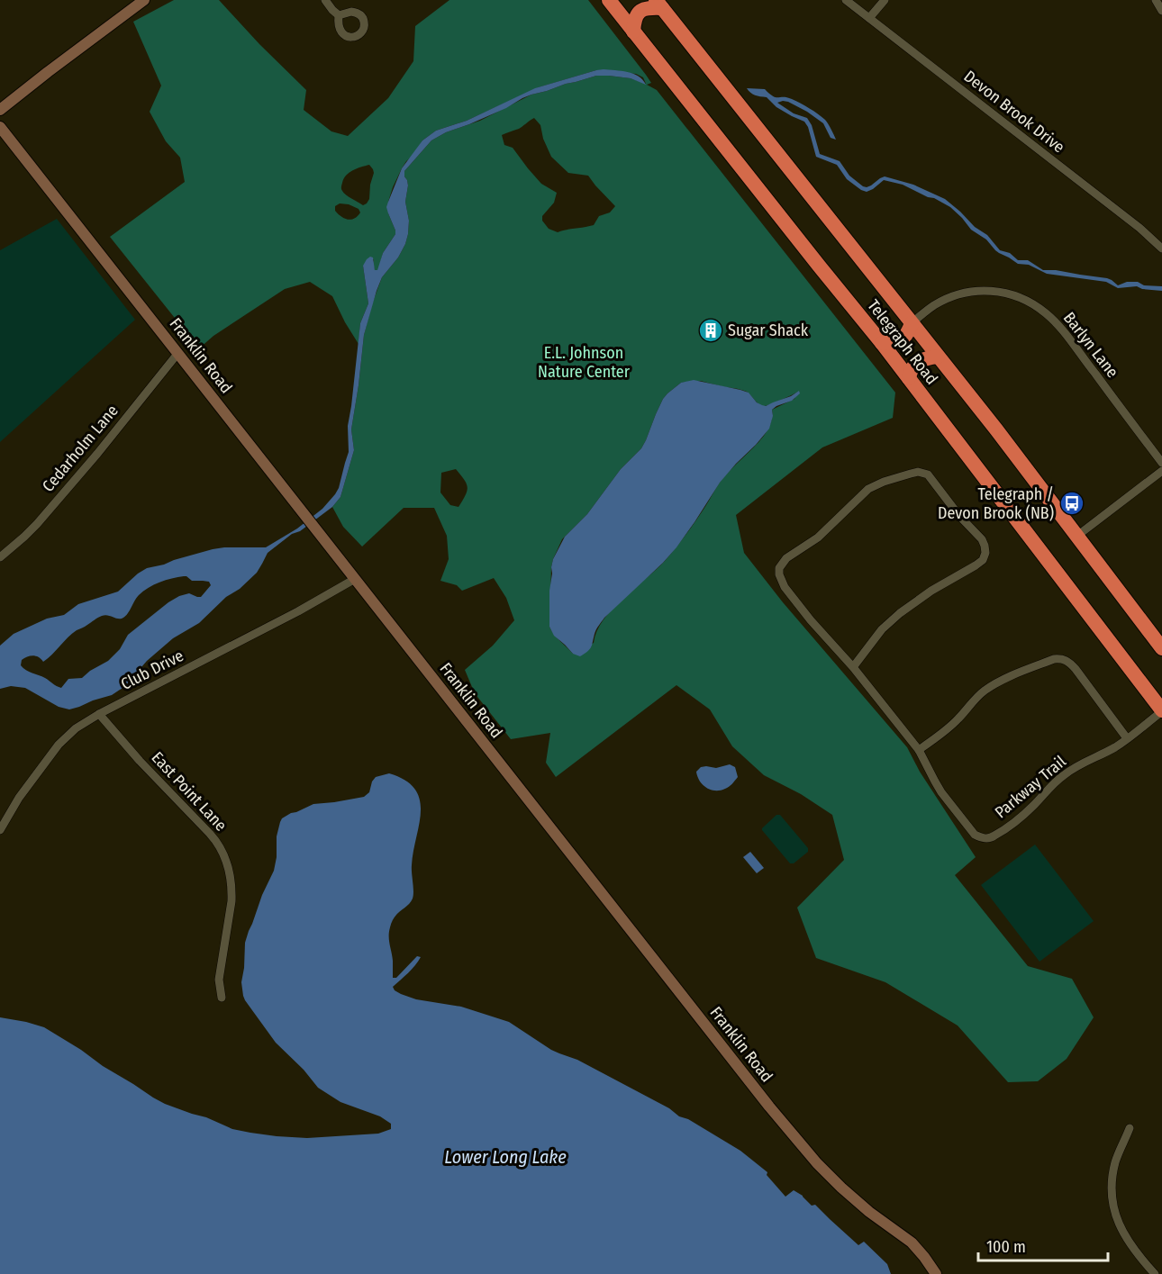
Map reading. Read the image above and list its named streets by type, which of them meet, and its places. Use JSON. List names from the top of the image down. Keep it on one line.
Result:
{"streets":{"highway":["Telegraph Road"],"street":["Devon Brook Drive","Barlyn Lane","Franklin Road","Cedarholm Lane","Club Drive","Parkway Trail","East Point Lane"]},"crossings":[["Telegraph Road","Barlyn Lane"],["Telegraph Road","Parkway Trail"],["Franklin Road","Cedarholm Lane"],["Franklin Road","Club Drive"],["Club Drive","East Point Lane"]],"water":["Lower Long Lake"],"parks":["E.L. Johnson Nature Center"],"places":{"building":["Sugar Shack"],"bus stop":["Telegraph / Devon Brook (NB)"]},"scale_bar":"100 m"}
